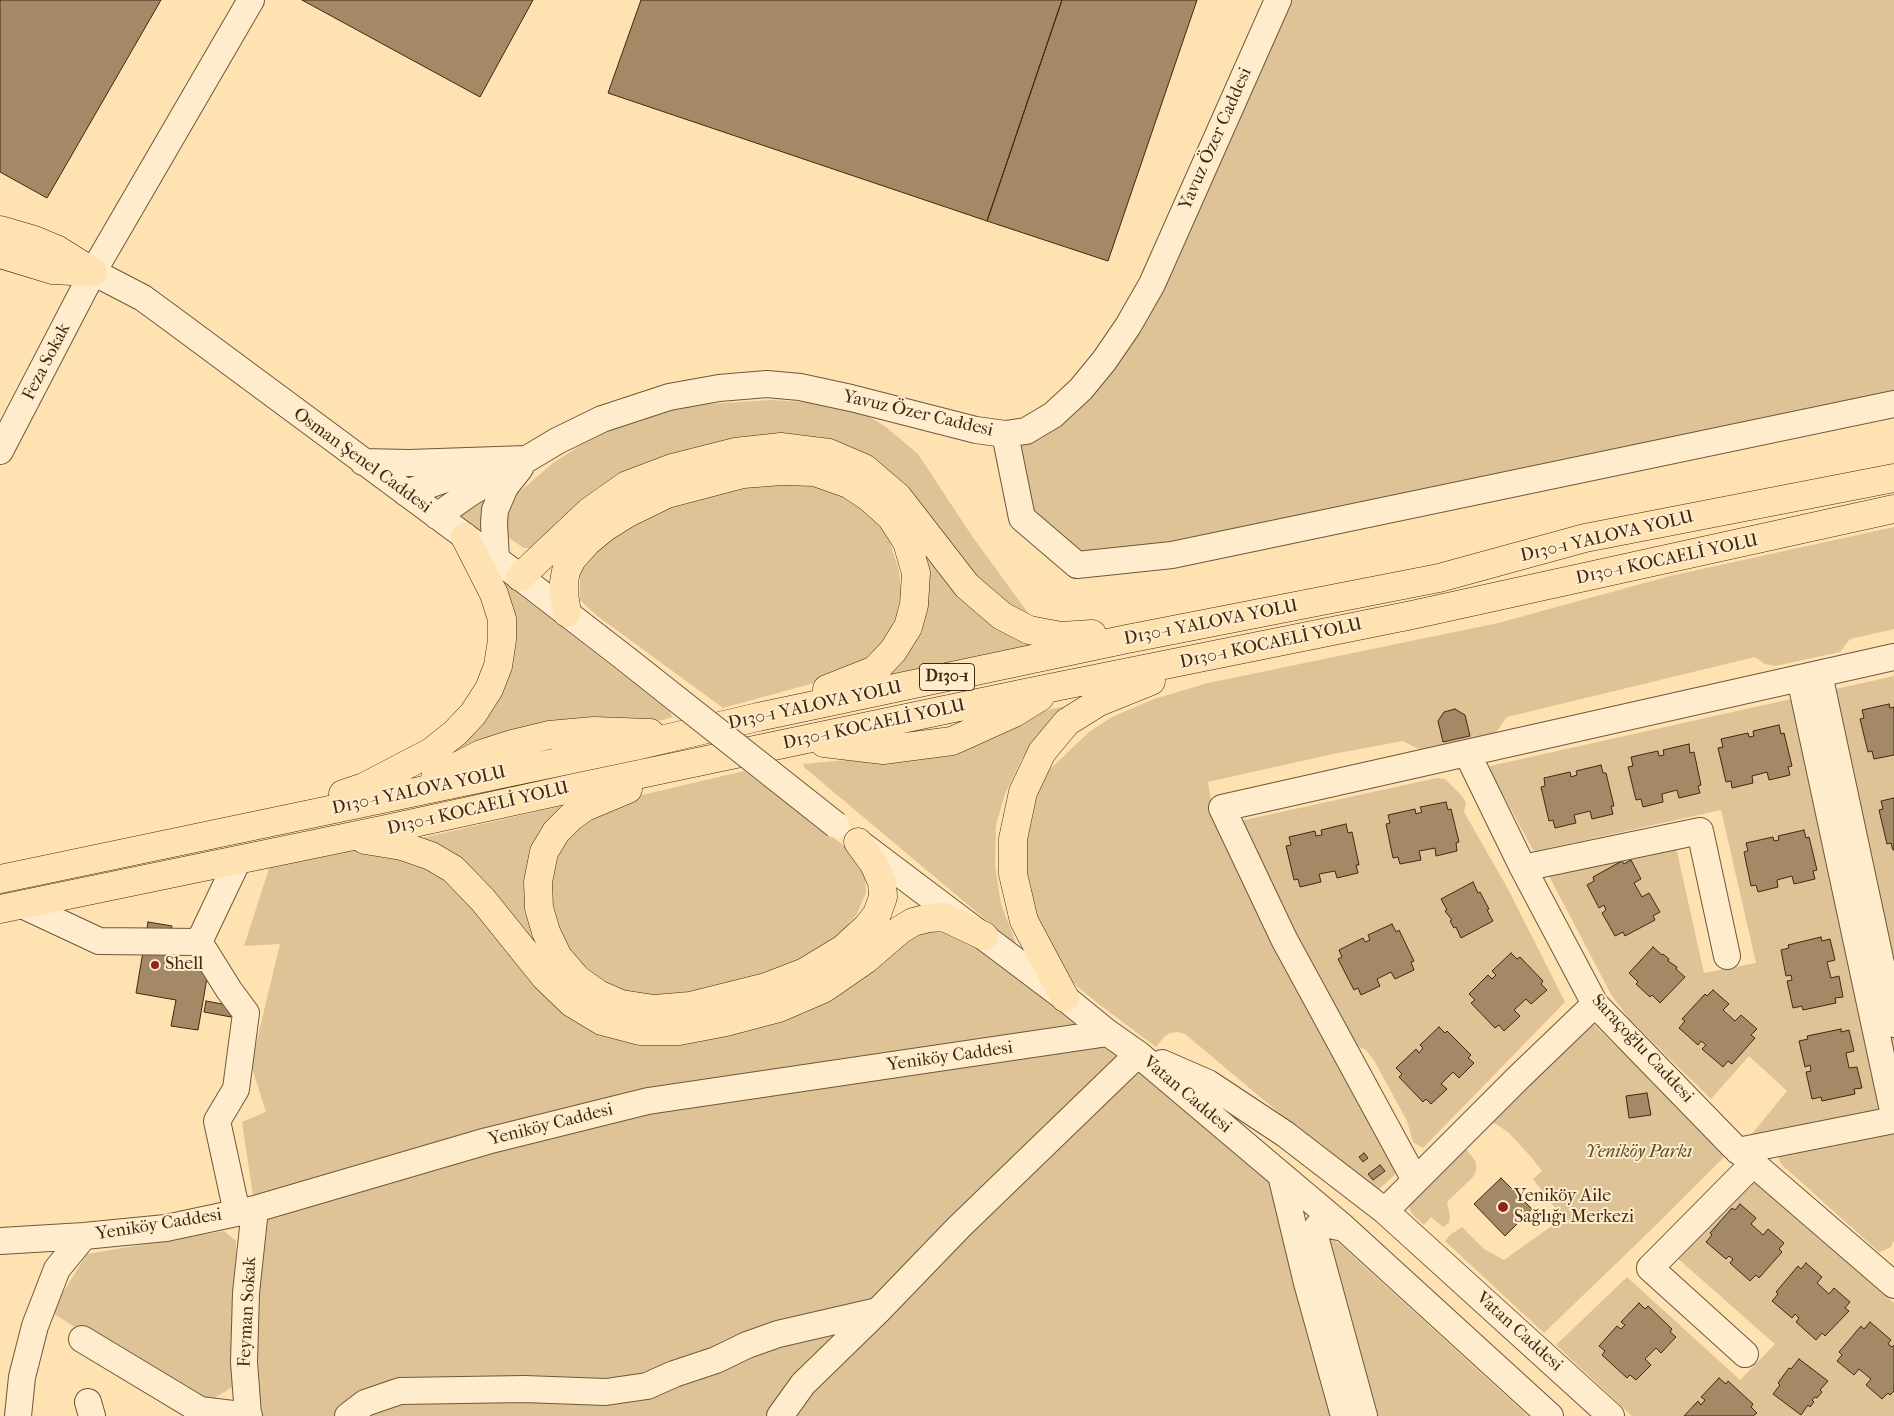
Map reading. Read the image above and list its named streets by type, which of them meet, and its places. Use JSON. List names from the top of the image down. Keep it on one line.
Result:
{"streets":{"main road":["Osman Şenel Caddesi","D130-1 YALOVA YOLU","D130-1 KOCAELİ YOLU","D130-1"],"street":["Yavuz Özer Caddesi","Feza Sokak","Saraçoğlu Caddesi","Yeniköy Caddesi","Vatan Caddesi","Feyman Sokak"]},"crossings":[["Yavuz Özer Caddesi","Osman Şenel Caddesi"],["Feza Sokak","Osman Şenel Caddesi"],["Osman Şenel Caddesi","Yeniköy Caddesi"],["Osman Şenel Caddesi","Vatan Caddesi"],["Yeniköy Caddesi","Feyman Sokak"]],"parks":["Yeniköy Parkı"],"places":["Shell","Yeniköy Aile Sağlığı Merkezi"]}
